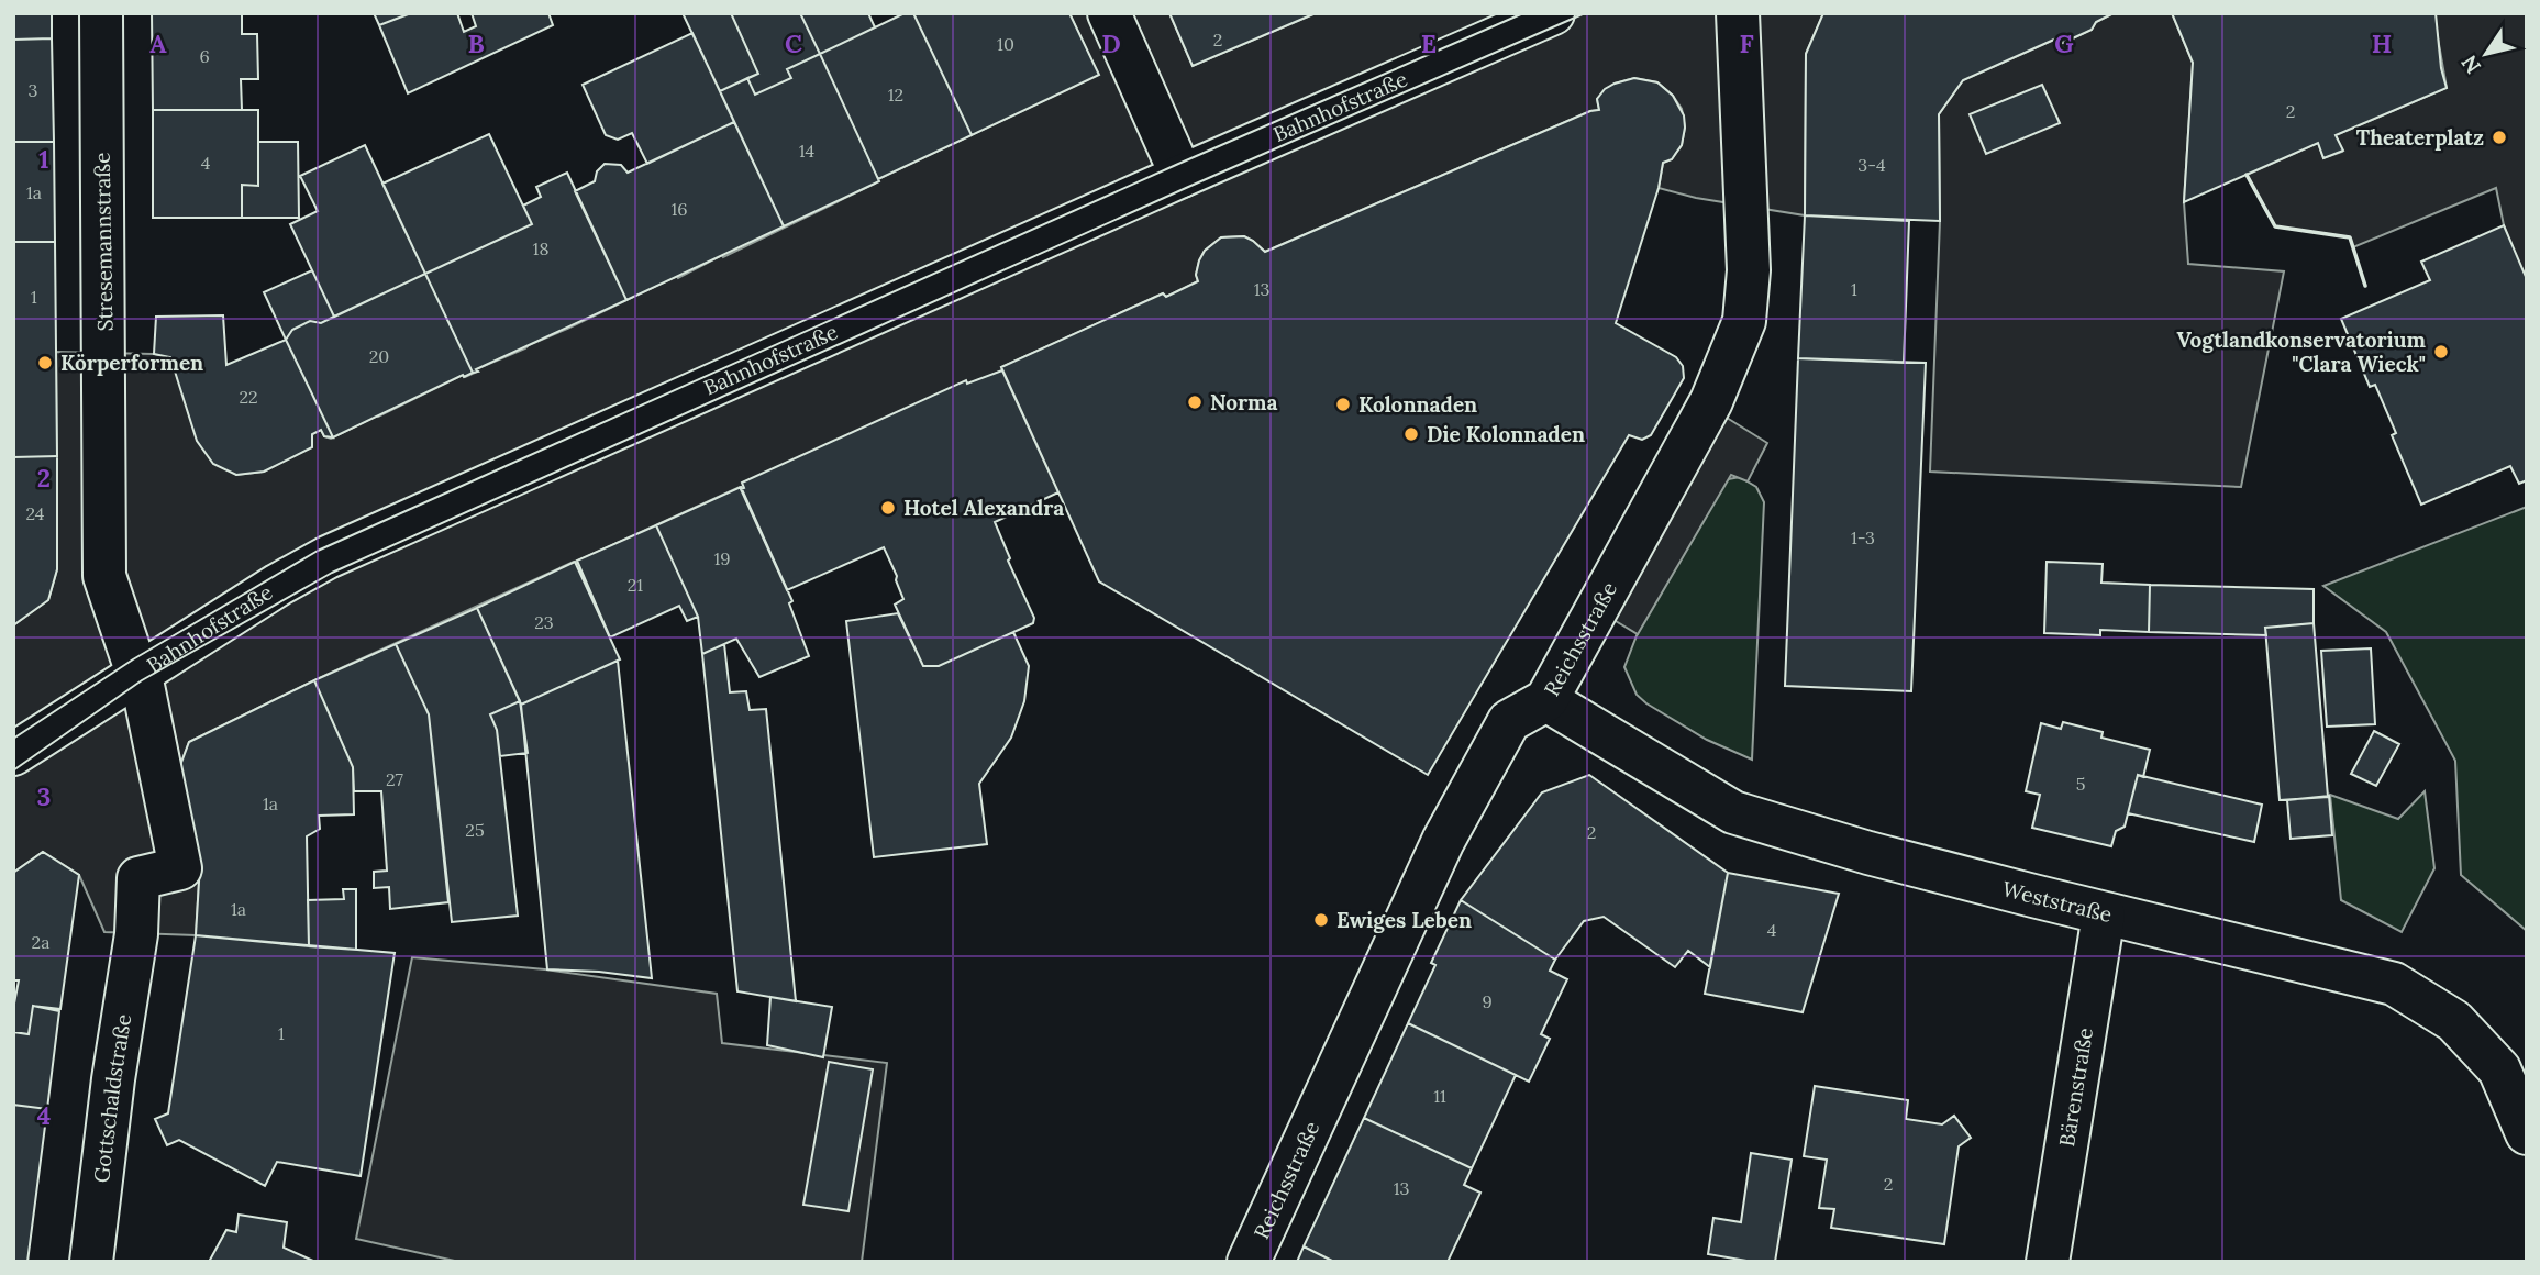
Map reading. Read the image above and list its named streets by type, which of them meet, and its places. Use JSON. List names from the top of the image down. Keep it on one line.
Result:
{"streets":{"street":["Bahnhofstraße","Stresemannstraße","Reichsstraße","Weststraße","Bärenstraße","Gottschaldstraße"]},"crossings":[["Bahnhofstraße","Stresemannstraße"],["Stresemannstraße","Gottschaldstraße"],["Reichsstraße","Weststraße"],["Weststraße","Bärenstraße"]],"places":["Theaterplatz","Vogtlandkonservatorium \"Clara Wieck\"","Körperformen","Norma","Kolonnaden","Die Kolonnaden","Hotel Alexandra","Ewiges Leben"],"house_numbers":["2","10","6","3","12","2","14","4","3-4","1a","16","18","13","1","1","20","22","24","1-3","19","21","23","27","5","1a","25","2","1a","4","2a","9","1","11","2","13"],"north":"bottom left","grid":{"columns":["A","B","C","D","E","F","G","H"],"rows":["1","2","3","4"]}}
